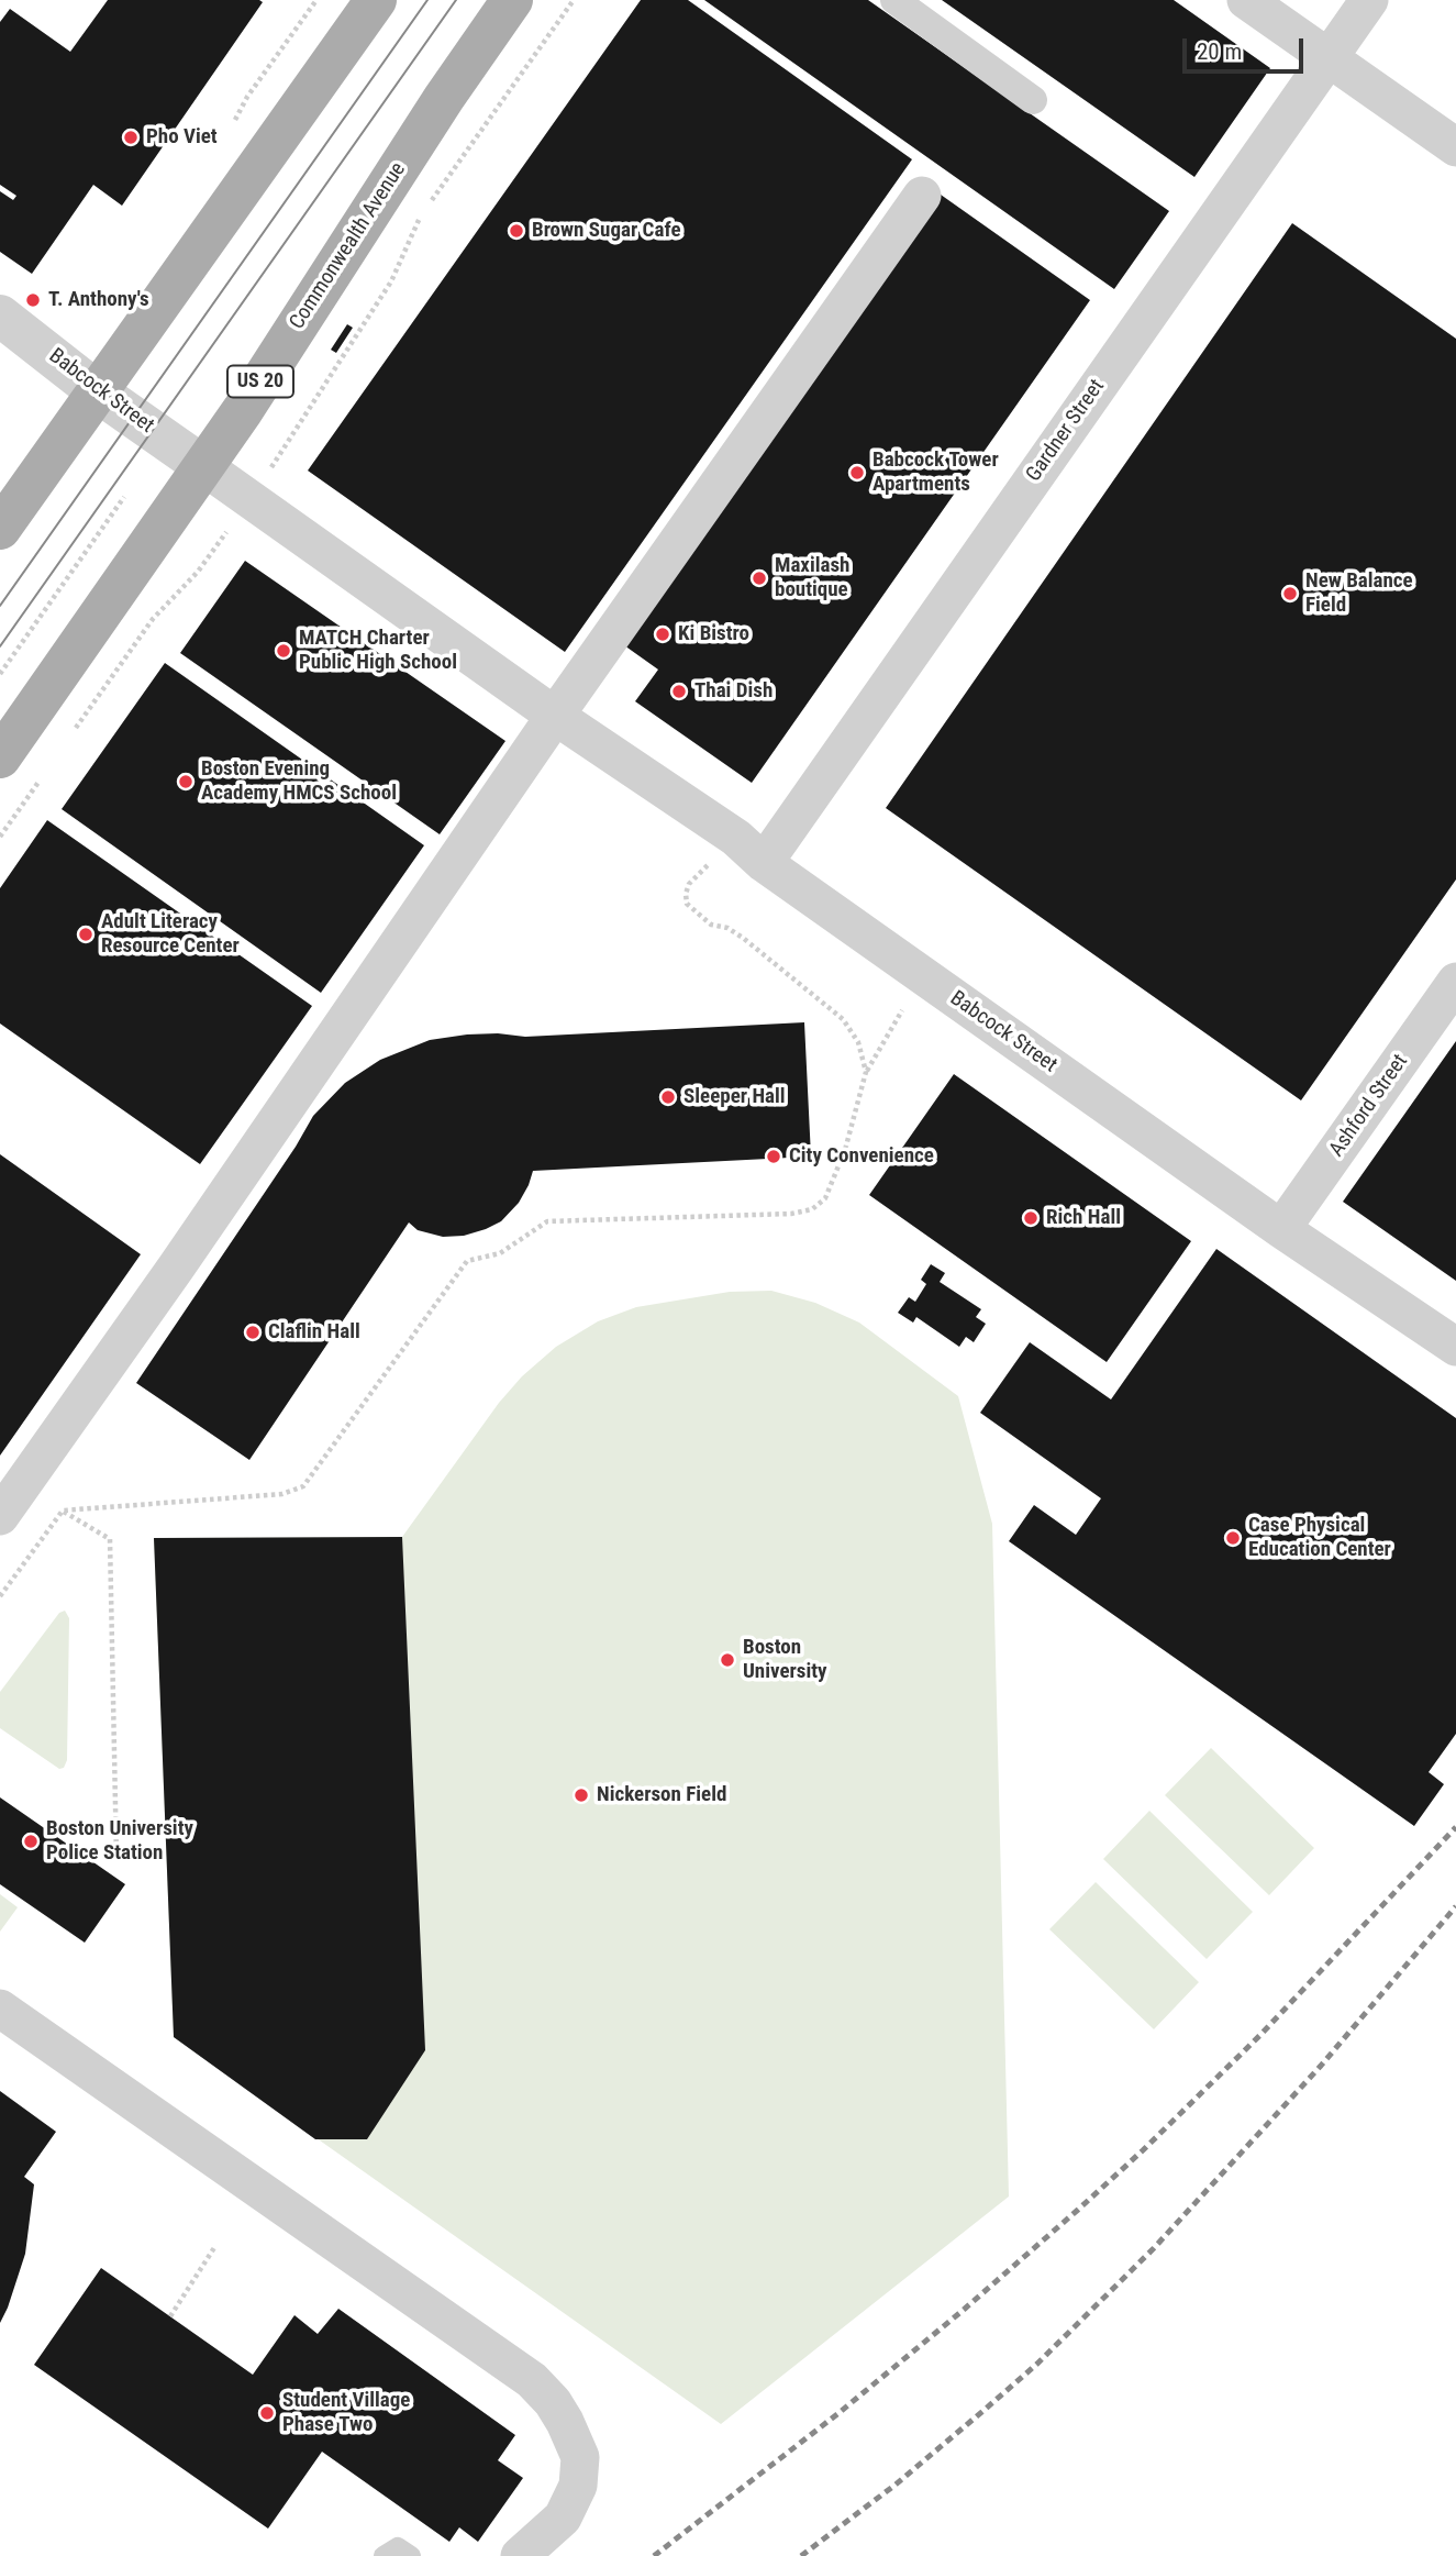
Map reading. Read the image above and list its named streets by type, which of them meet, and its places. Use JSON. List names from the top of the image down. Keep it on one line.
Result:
{"streets":{"main road":["Commonwealth Avenue","US 20"],"street":["Babcock Street","Gardner Street","Ashford Street"]},"crossings":[["Commonwealth Avenue","Babcock Street"],["Babcock Street","Gardner Street"],["Babcock Street","Ashford Street"]],"places":["Pho Viet","Brown Sugar Cafe","T. Anthony's","Babcock Tower Apartments","Maxilash boutique","New Balance Field","Ki Bistro","MATCH Charter Public High School","Thai Dish","Boston Evening Academy HMCS School","Adult Literacy Resource Center","Sleeper Hall","City Convenience","Rich Hall","Claflin Hall","Case Physical Education Center","Boston University","Nickerson Field","Boston University Police Station","Student Village Phase Two"],"scale_bar":"20 m"}
